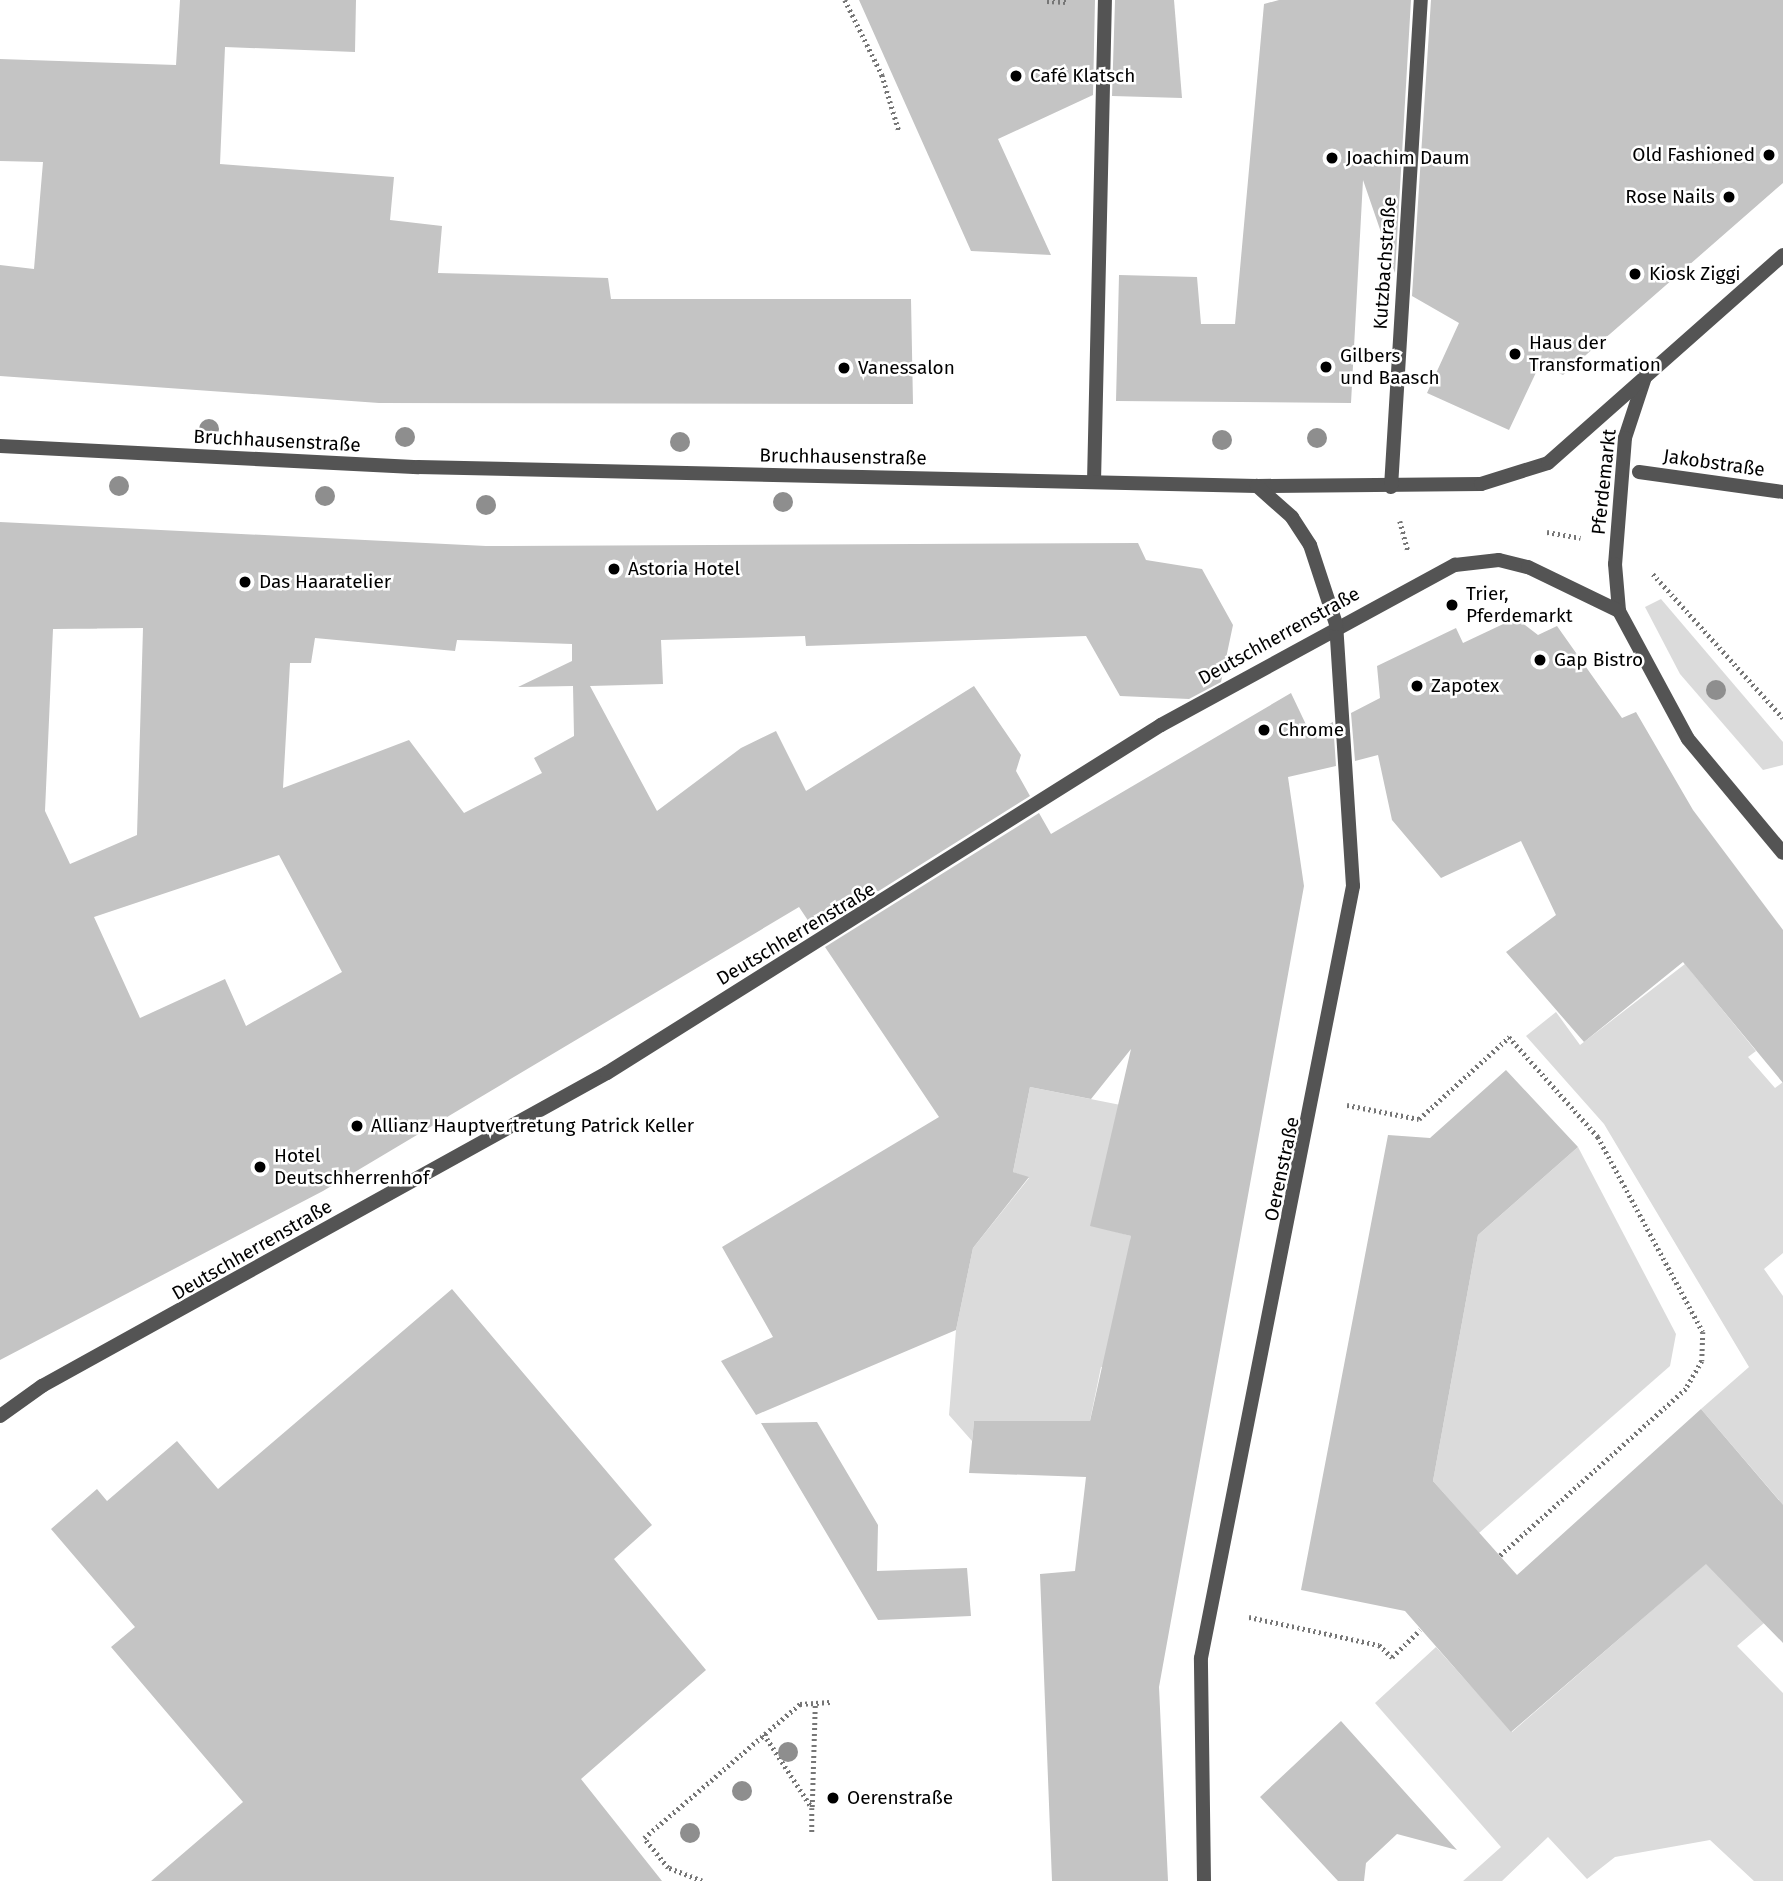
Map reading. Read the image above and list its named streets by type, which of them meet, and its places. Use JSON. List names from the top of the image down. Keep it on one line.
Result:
{"streets":{"street":["Kutzbachstraße","Bruchhausenstraße","Jakobstraße","Pferdemarkt","Deutschherrenstraße","Oerenstraße"]},"crossings":[["Kutzbachstraße","Bruchhausenstraße"],["Bruchhausenstraße","Pferdemarkt"],["Bruchhausenstraße","Oerenstraße"],["Pferdemarkt","Deutschherrenstraße"],["Deutschherrenstraße","Oerenstraße"]],"places":["Café Klatsch","Old Fashioned","Joachim Daum","Rose Nails","Kiosk Ziggi","Haus der Transformation","Gilbers und Baasch","Vanessalon","Astoria Hotel","Das Haaratelier","Trier, Pferdemarkt","Gap Bistro","Zapotex","Chrome","Allianz Hauptvertretung Patrick Keller","Hotel Deutschherrenhof","Oerenstraße"]}
